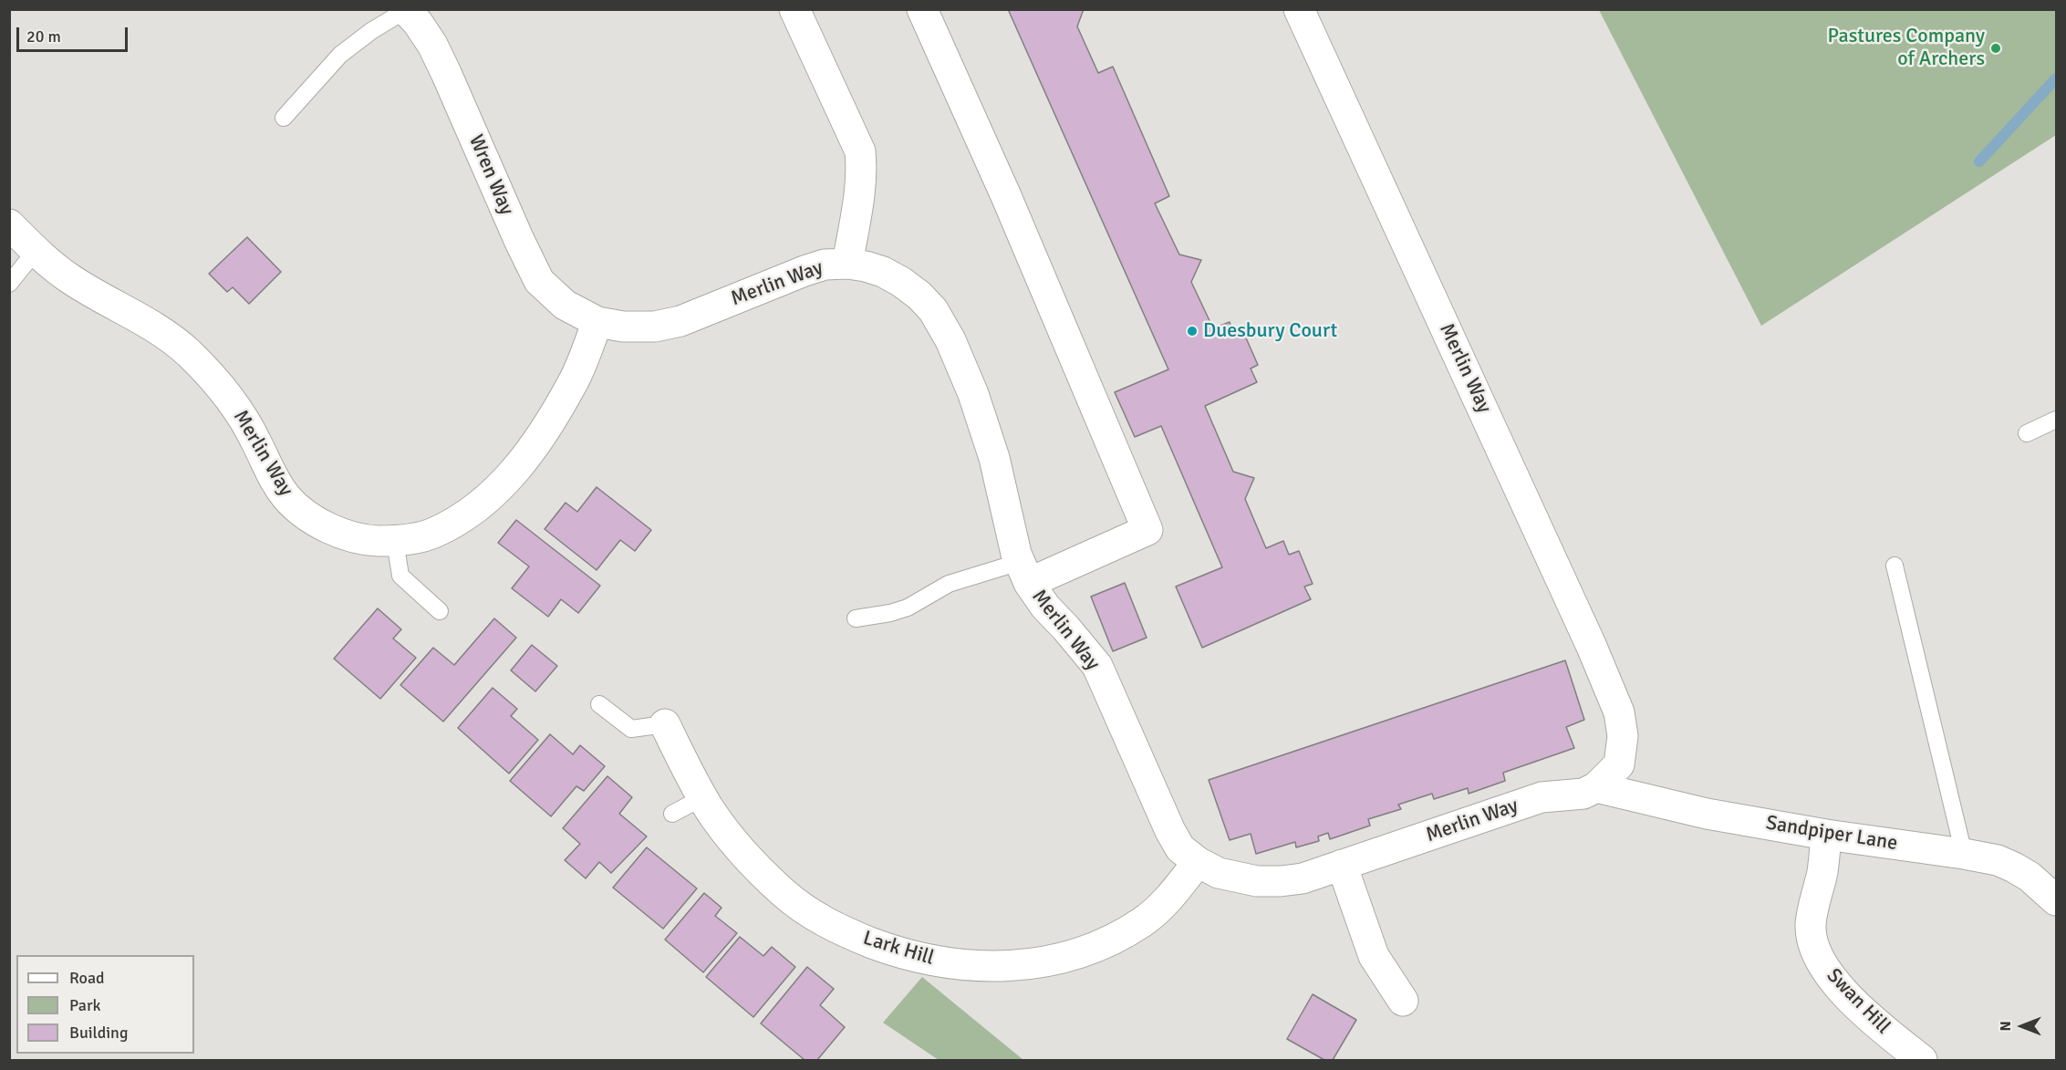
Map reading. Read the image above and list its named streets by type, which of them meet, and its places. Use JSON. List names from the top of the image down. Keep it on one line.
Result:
{"streets":{"street":["Wren Way","Merlin Way","Sandpiper Lane","Lark Hill","Swan Hill"]},"crossings":[["Wren Way","Merlin Way"],["Merlin Way","Sandpiper Lane"],["Merlin Way","Lark Hill"],["Sandpiper Lane","Swan Hill"]],"places":["Pastures Company of Archers","Duesbury Court"],"legend":["Road","Park","Building"],"scale_bar":"20 m","north":"left"}
